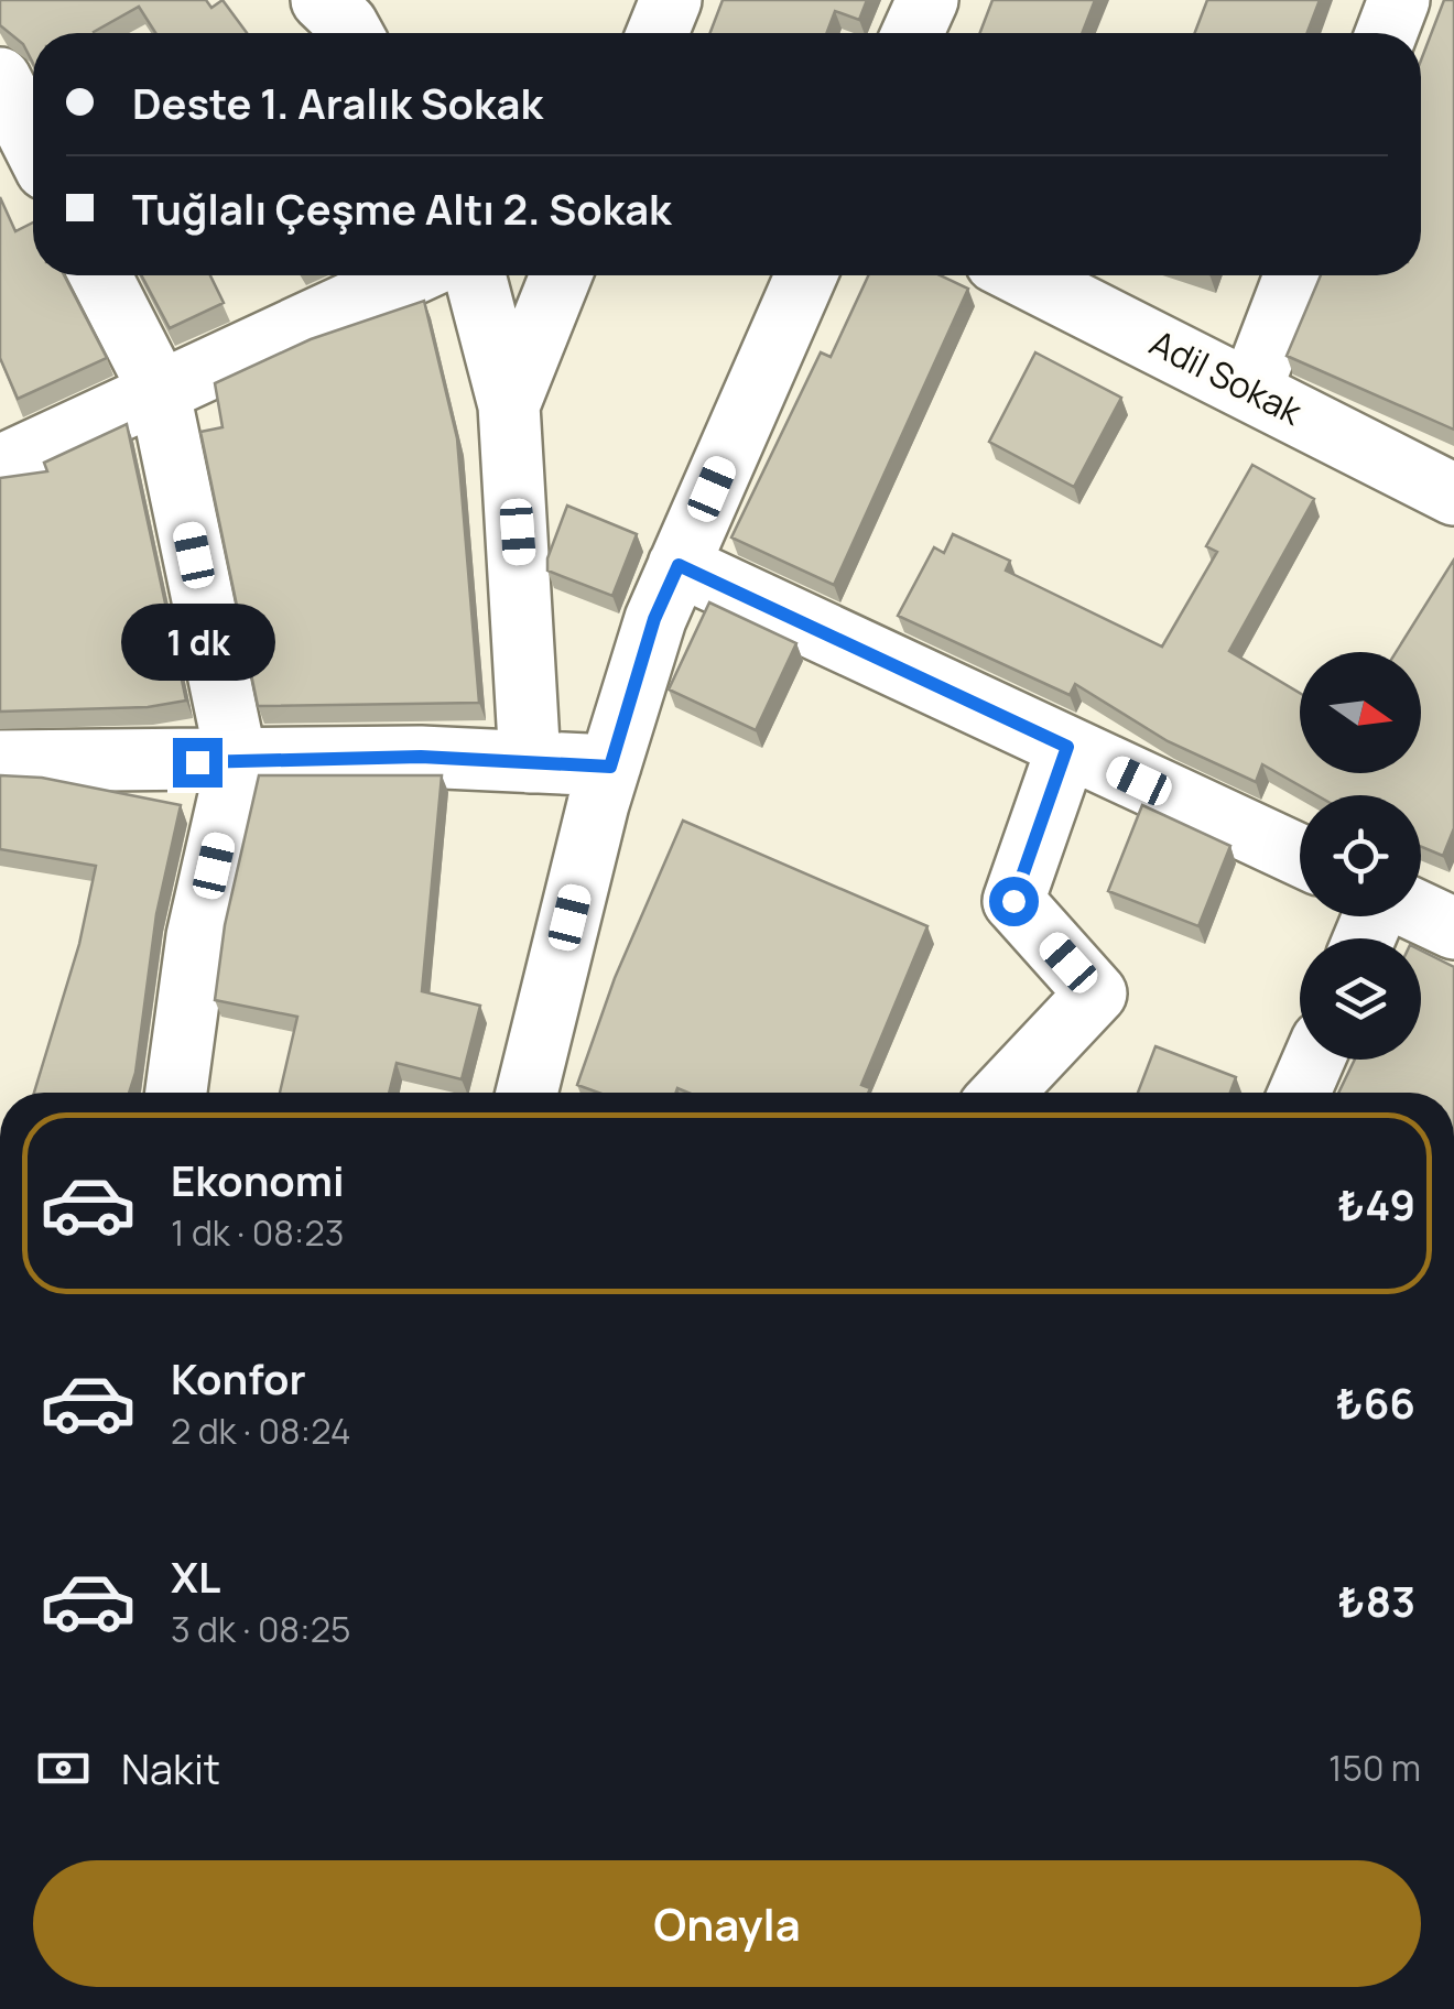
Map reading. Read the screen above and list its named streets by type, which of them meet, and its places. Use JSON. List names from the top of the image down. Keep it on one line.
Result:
{"streets":{"street":["Adil Sokak"]},"north":"right","page":{"banner":["Deste 1. Aralık Sokak","Tuğlalı Çeşme Altı 2. Sokak"],"bubble":"1 dk","list":[{"name":"Ekonomi","note":"1 dk · 08:23","value":"₺49"},{"name":"Konfor","note":"2 dk · 08:24","value":"₺66"},{"name":"XL","note":"3 dk · 08:25","value":"₺83"}],"pay":["Nakit","150 m"],"buttons":"Onayla"}}
